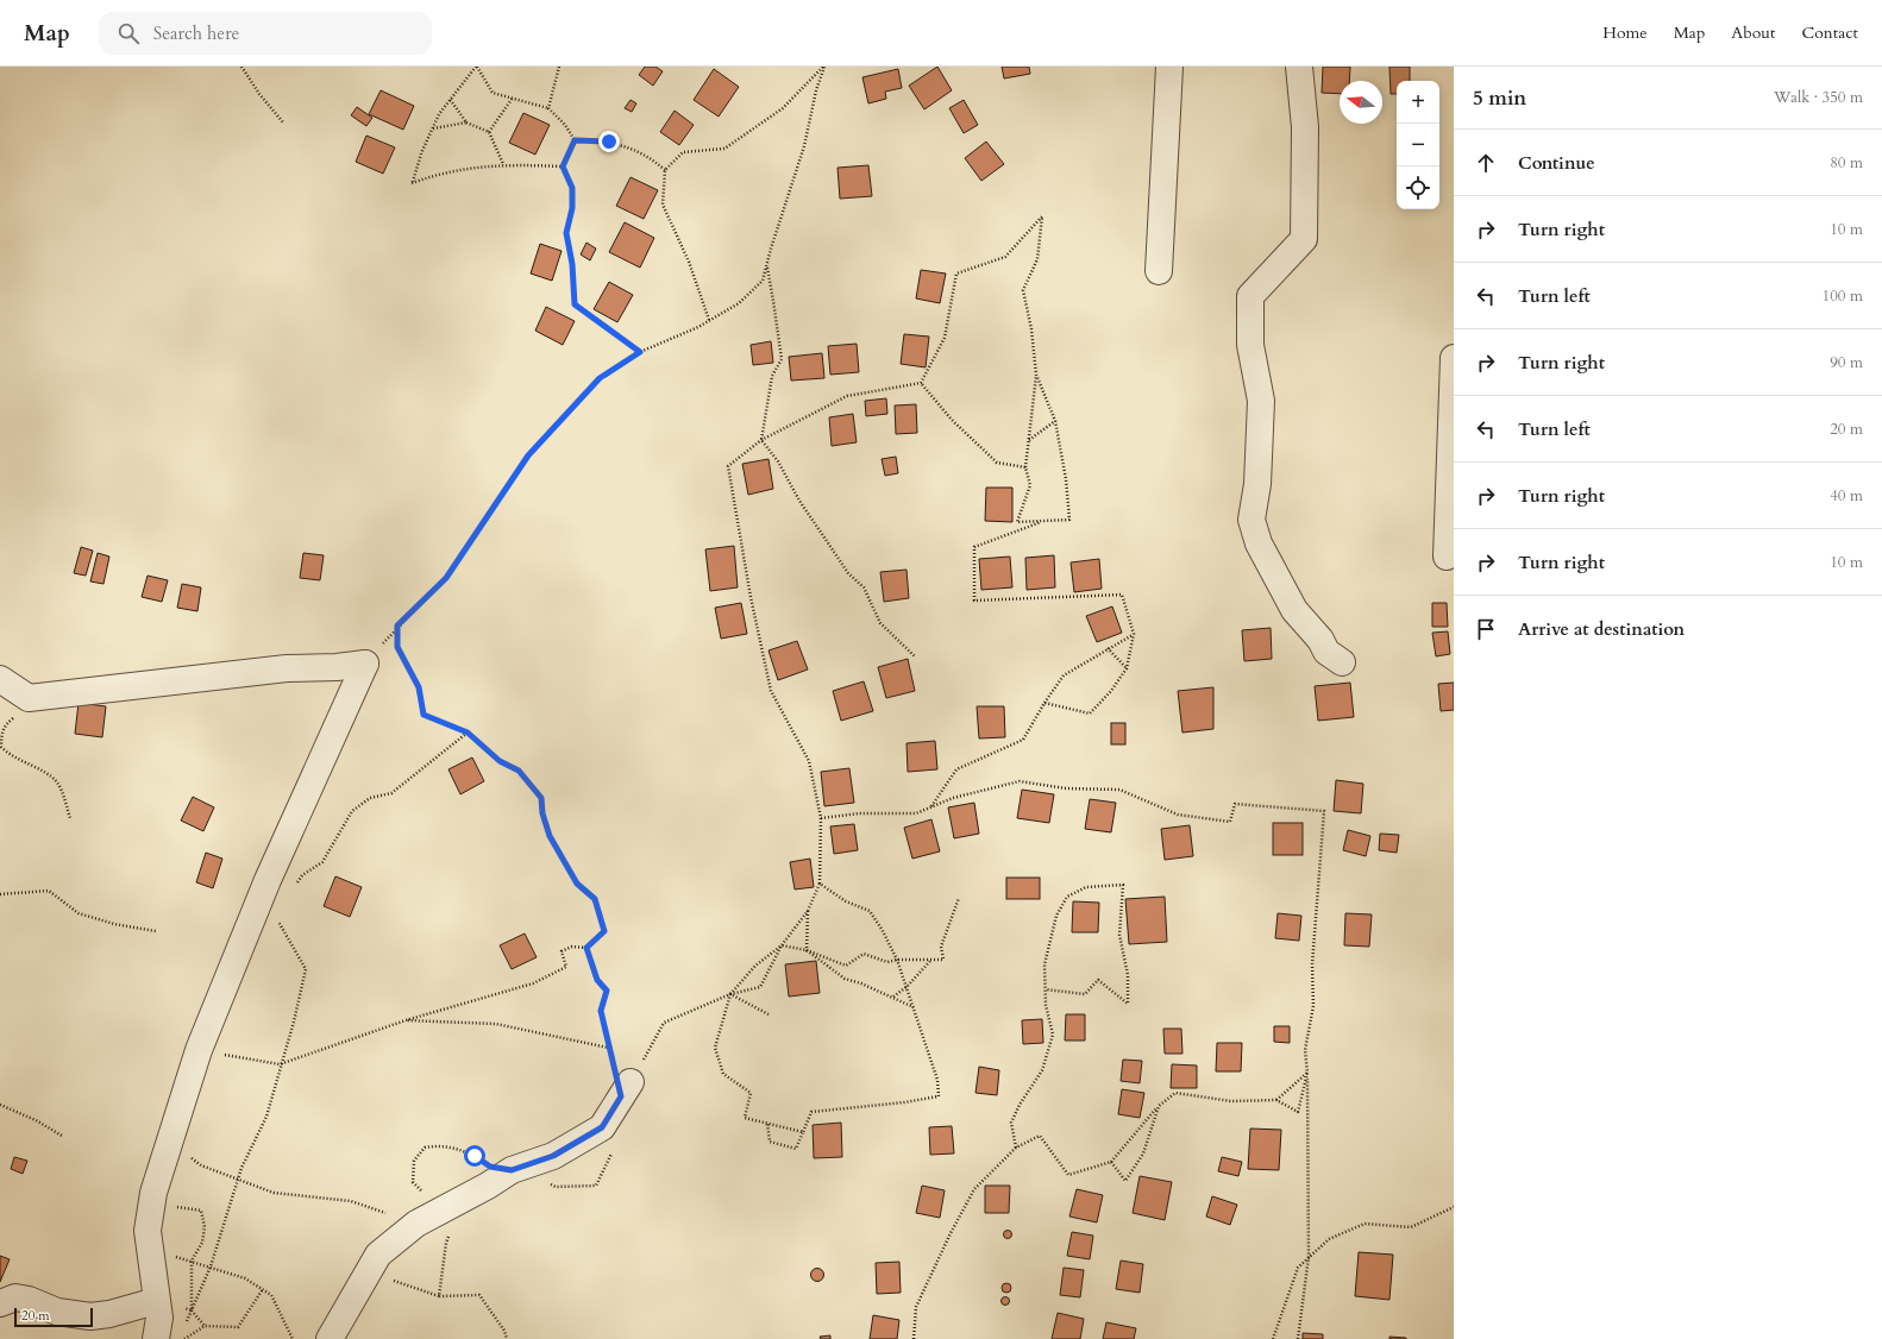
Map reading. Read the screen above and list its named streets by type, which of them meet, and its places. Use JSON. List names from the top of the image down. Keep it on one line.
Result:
{"scale_bar":"20 m","north":"left","page":{"header":"Map","search":"Search here","nav":["Home","Map","About","Contact"],"heading":["5 min","Walk · 350 m"],"map_buttons":["+","−"],"list":[["Continue","80 m"],["Turn right","10 m"],["Turn left","100 m"],["Turn right","90 m"],["Turn left","20 m"],["Turn right","40 m"],["Turn right","10 m"],"Arrive at destination"],"scale":"20 m"}}
